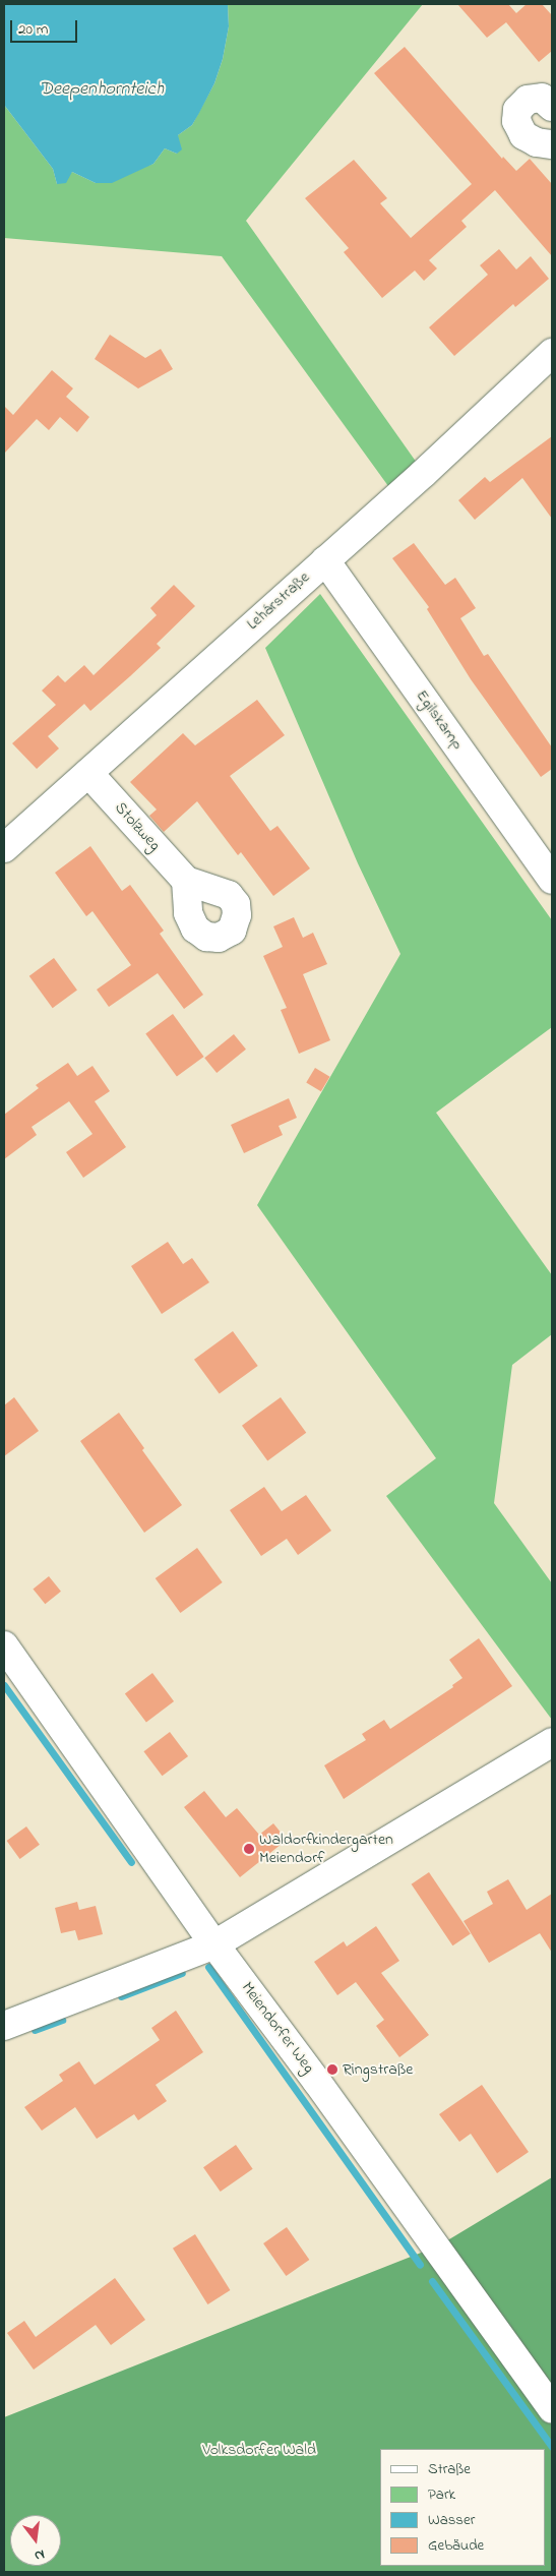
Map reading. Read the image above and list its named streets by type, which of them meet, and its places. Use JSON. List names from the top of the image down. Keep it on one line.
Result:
{"streets":{"street":["Lehárstraße","Egilskamp","Stolzweg","Meiendorfer Weg"]},"crossings":[["Lehárstraße","Egilskamp"],["Lehárstraße","Stolzweg"]],"water":["Deepenhornteich"],"parks":["Volksdorfer Wald"],"places":["Waldorfkindergarten Meiendorf","Ringstraße"],"legend":["Straße","Park","Wasser","Gebäude"],"scale_bar":"20 m","north":"bottom"}
